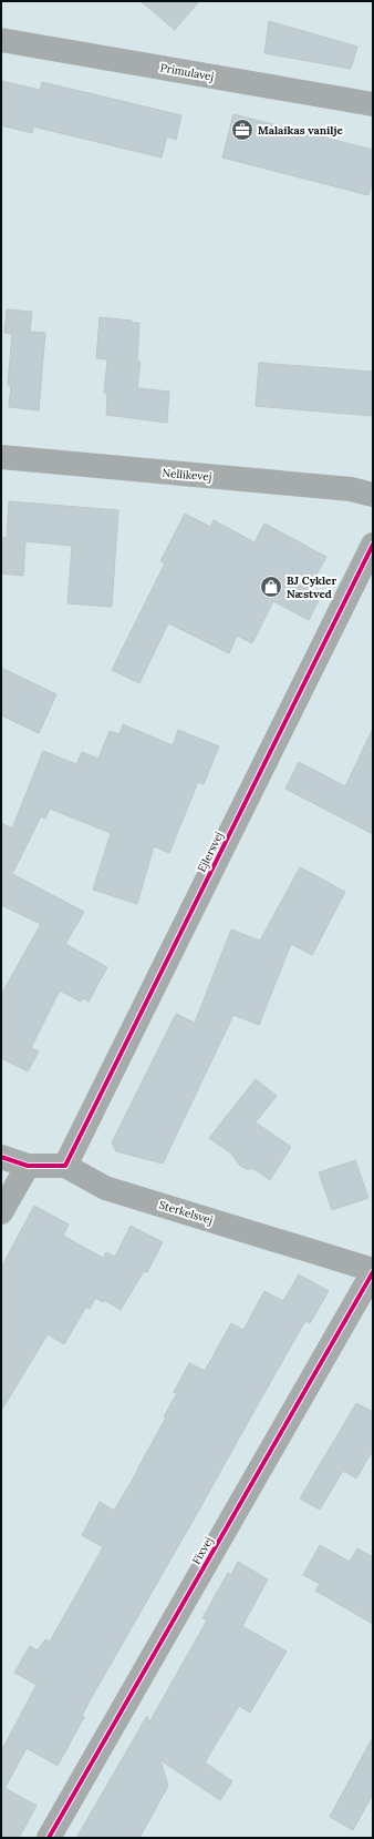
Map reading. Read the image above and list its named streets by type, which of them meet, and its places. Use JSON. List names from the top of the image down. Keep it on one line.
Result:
{"streets":{"street":["Primulavej","Nellikevej","Ejlersvej","Sterkelsvej","Fixvej"]},"crossings":[["Ejlersvej","Sterkelsvej"],["Sterkelsvej","Fixvej"]],"places":{"office":["Malaikas vanilje"],"shop":["BJ Cykler Næstved"]}}
